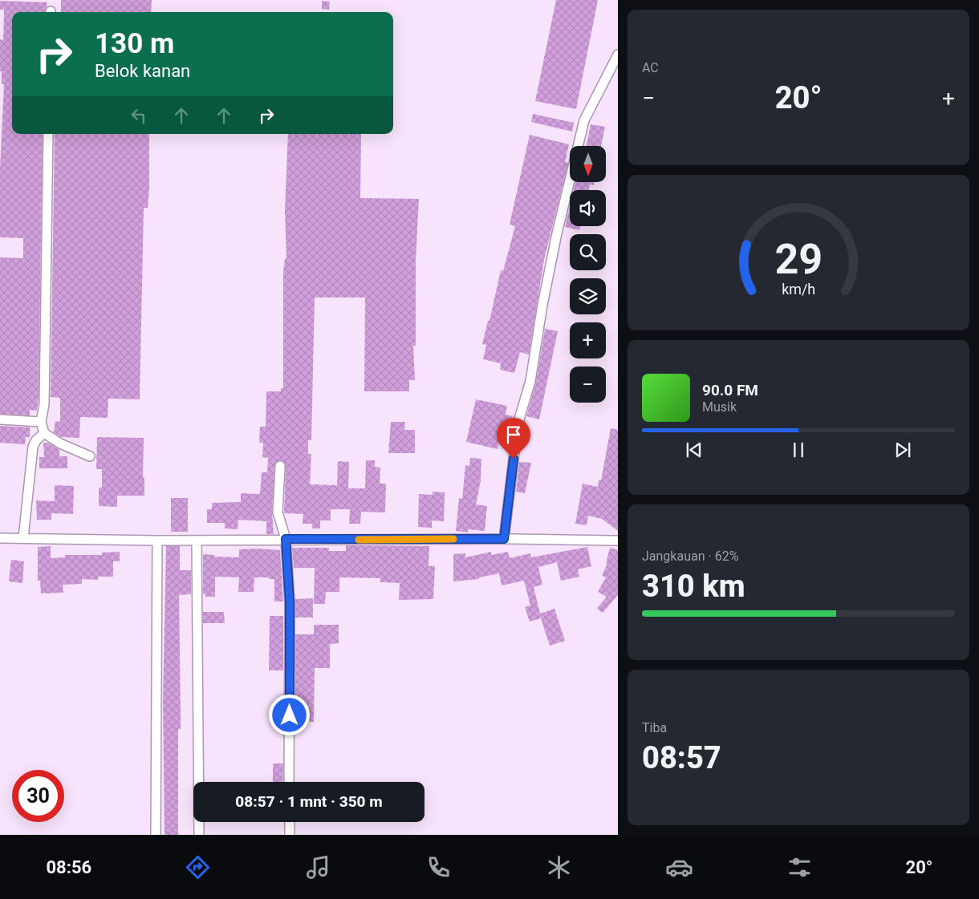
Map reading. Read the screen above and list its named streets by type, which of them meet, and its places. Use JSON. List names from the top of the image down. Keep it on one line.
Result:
{"north":"bottom","page":{"tile":["AC",["Jangkauan · 62%","310 km"],["Tiba","08:57"]],"turn":["130 m","Belok kanan"],"heat":["−","20°","+"],"map_buttons":["+","−"],"song":["90.0 FM","Musik"],"limit":"30","trip":"08:57 · 1 mnt · 350 m","tabs":["08:56","20°"],"gauge":["29","km/h"]}}
